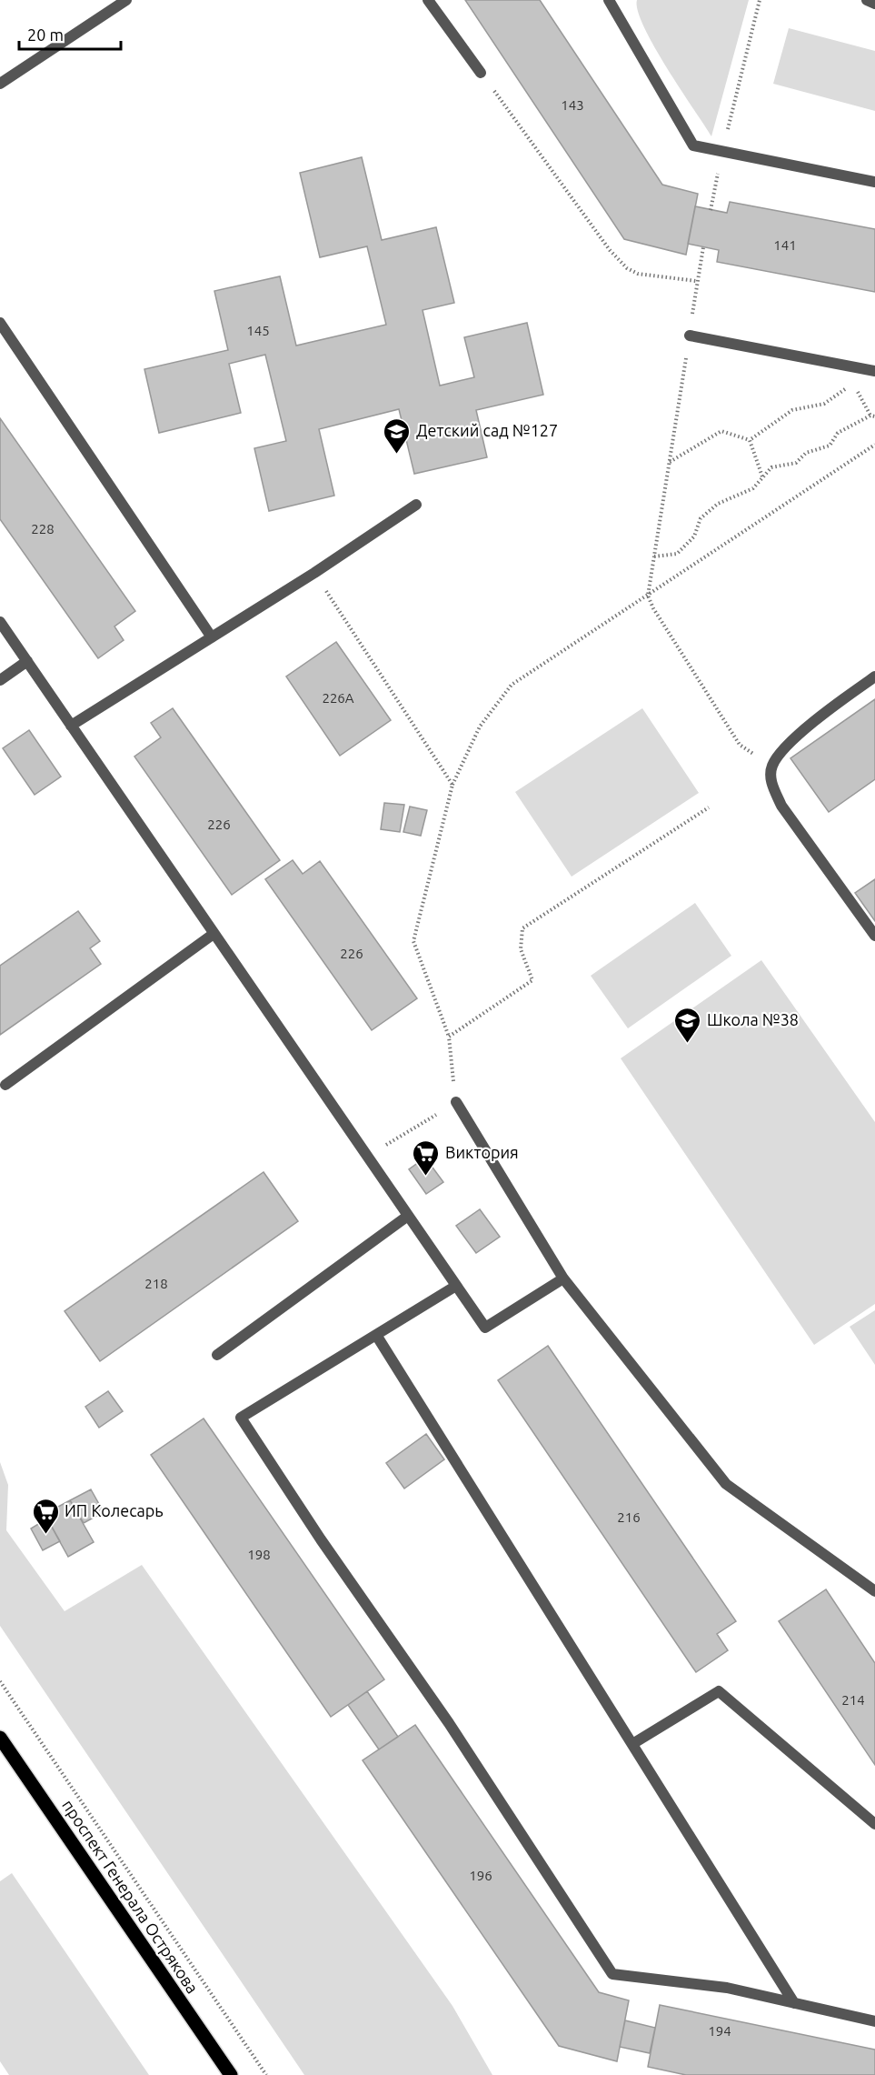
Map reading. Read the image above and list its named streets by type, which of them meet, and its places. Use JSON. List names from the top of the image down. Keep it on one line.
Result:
{"streets":{"main road":["проспект Генерала Острякова"]},"places":{"school or university":["Детский сад №127","Школа №38"],"supermarket":["Виктория","ИП Колесарь"]},"house_numbers":["143","141","145","228","226А","226","226","218","216","198","214","196","194"],"scale_bar":"20 m"}
